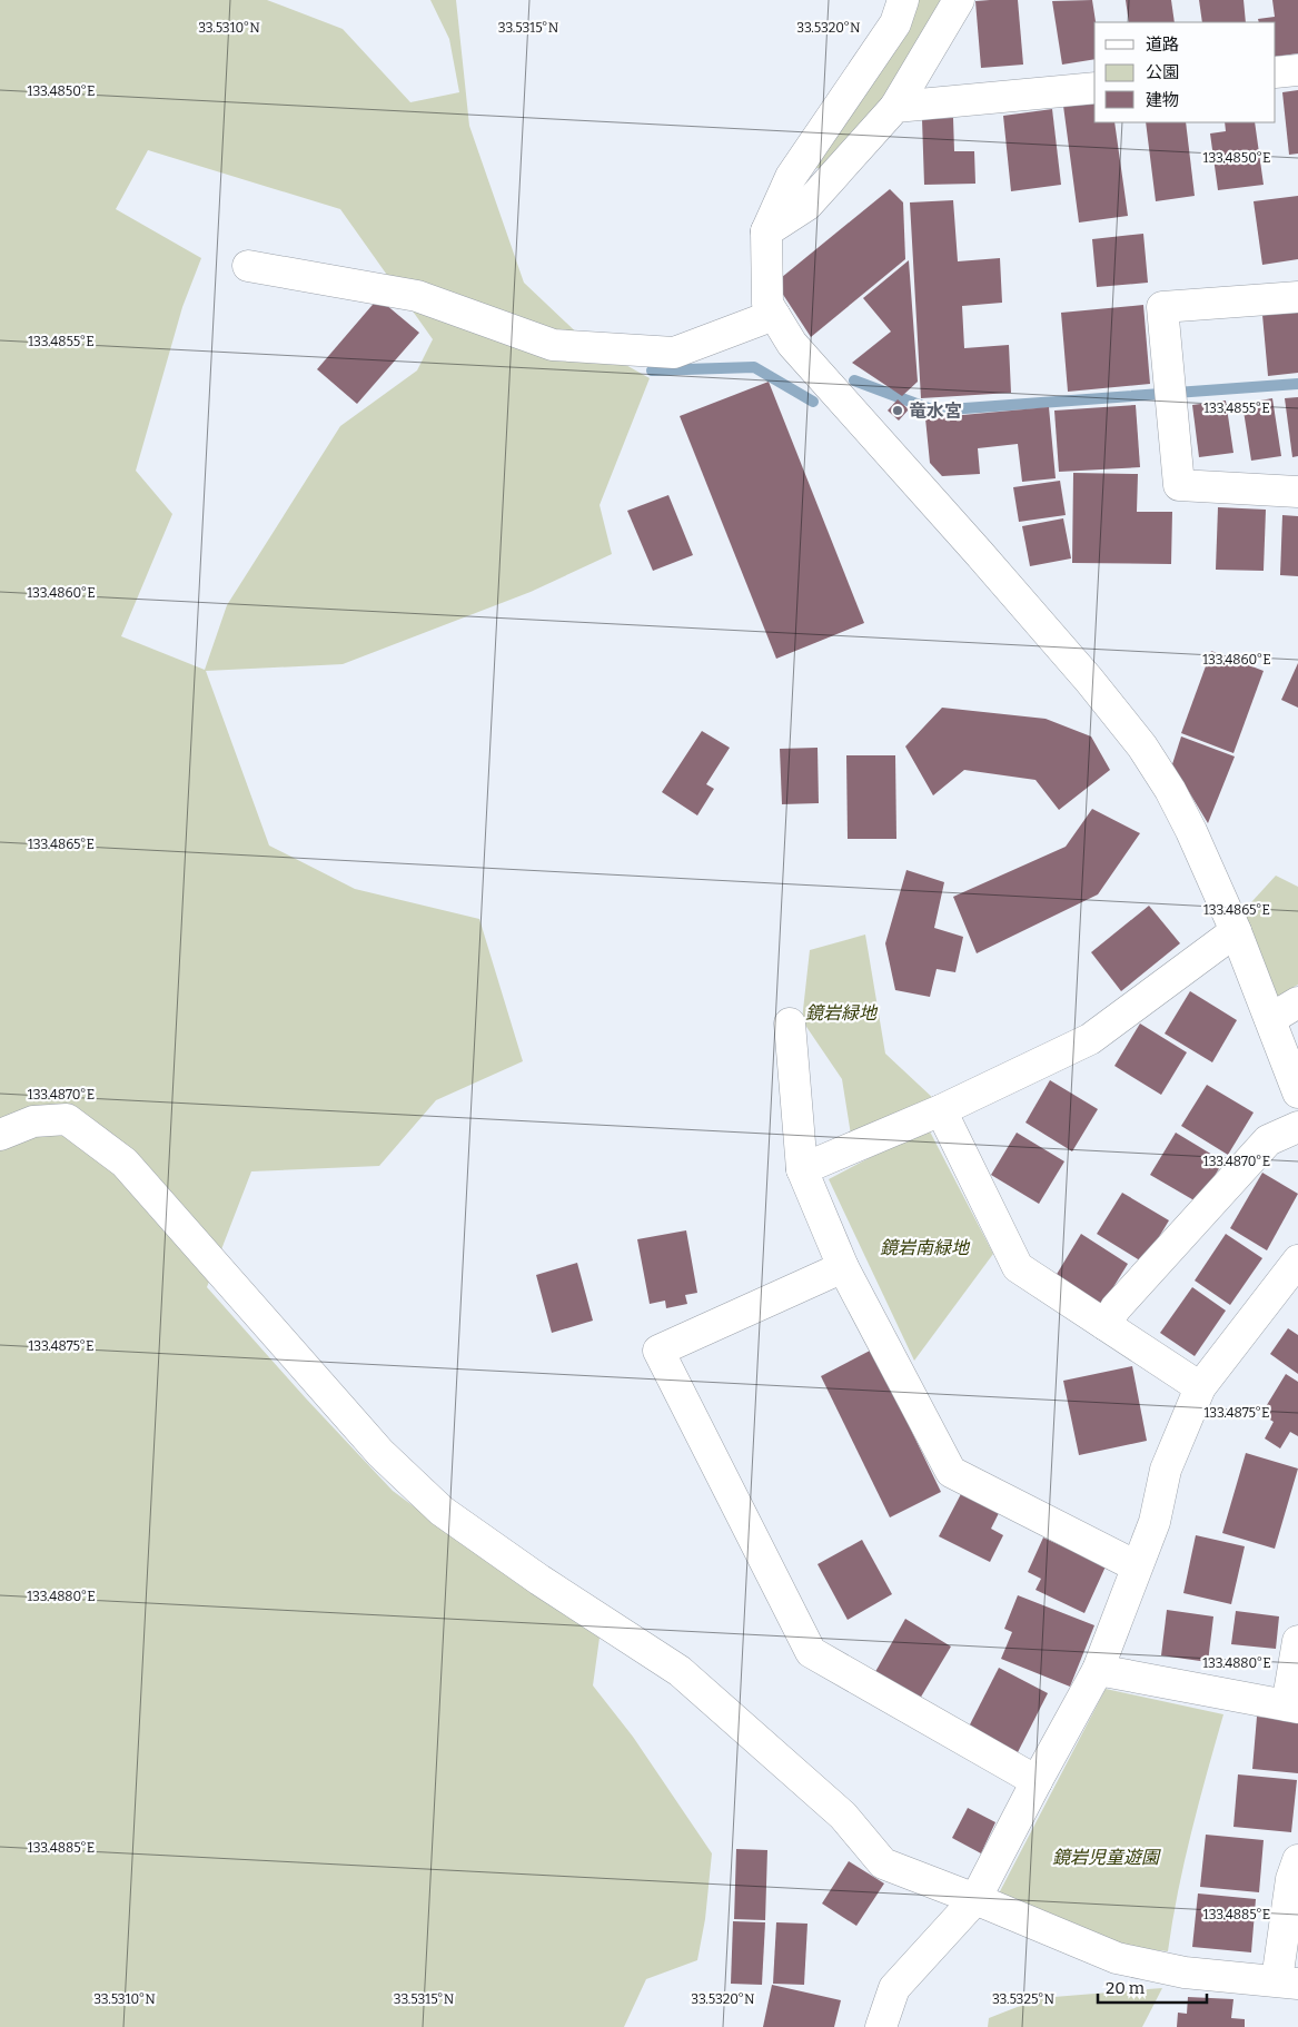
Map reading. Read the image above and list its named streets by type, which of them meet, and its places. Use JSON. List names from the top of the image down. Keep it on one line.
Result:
{"parks":["鏡岩緑地","鏡岩南緑地","鏡岩児童遊園"],"places":["竜水宮"],"legend":["道路","公園","建物"],"scale_bar":"20 m","coordinates":["33.5310°N","33.5315°N","33.5320°N","133.4850°E","133.4855°E","133.4860°E","133.4865°E","133.4870°E","133.4875°E","133.4880°E","133.4885°E","33.5325°N"]}
